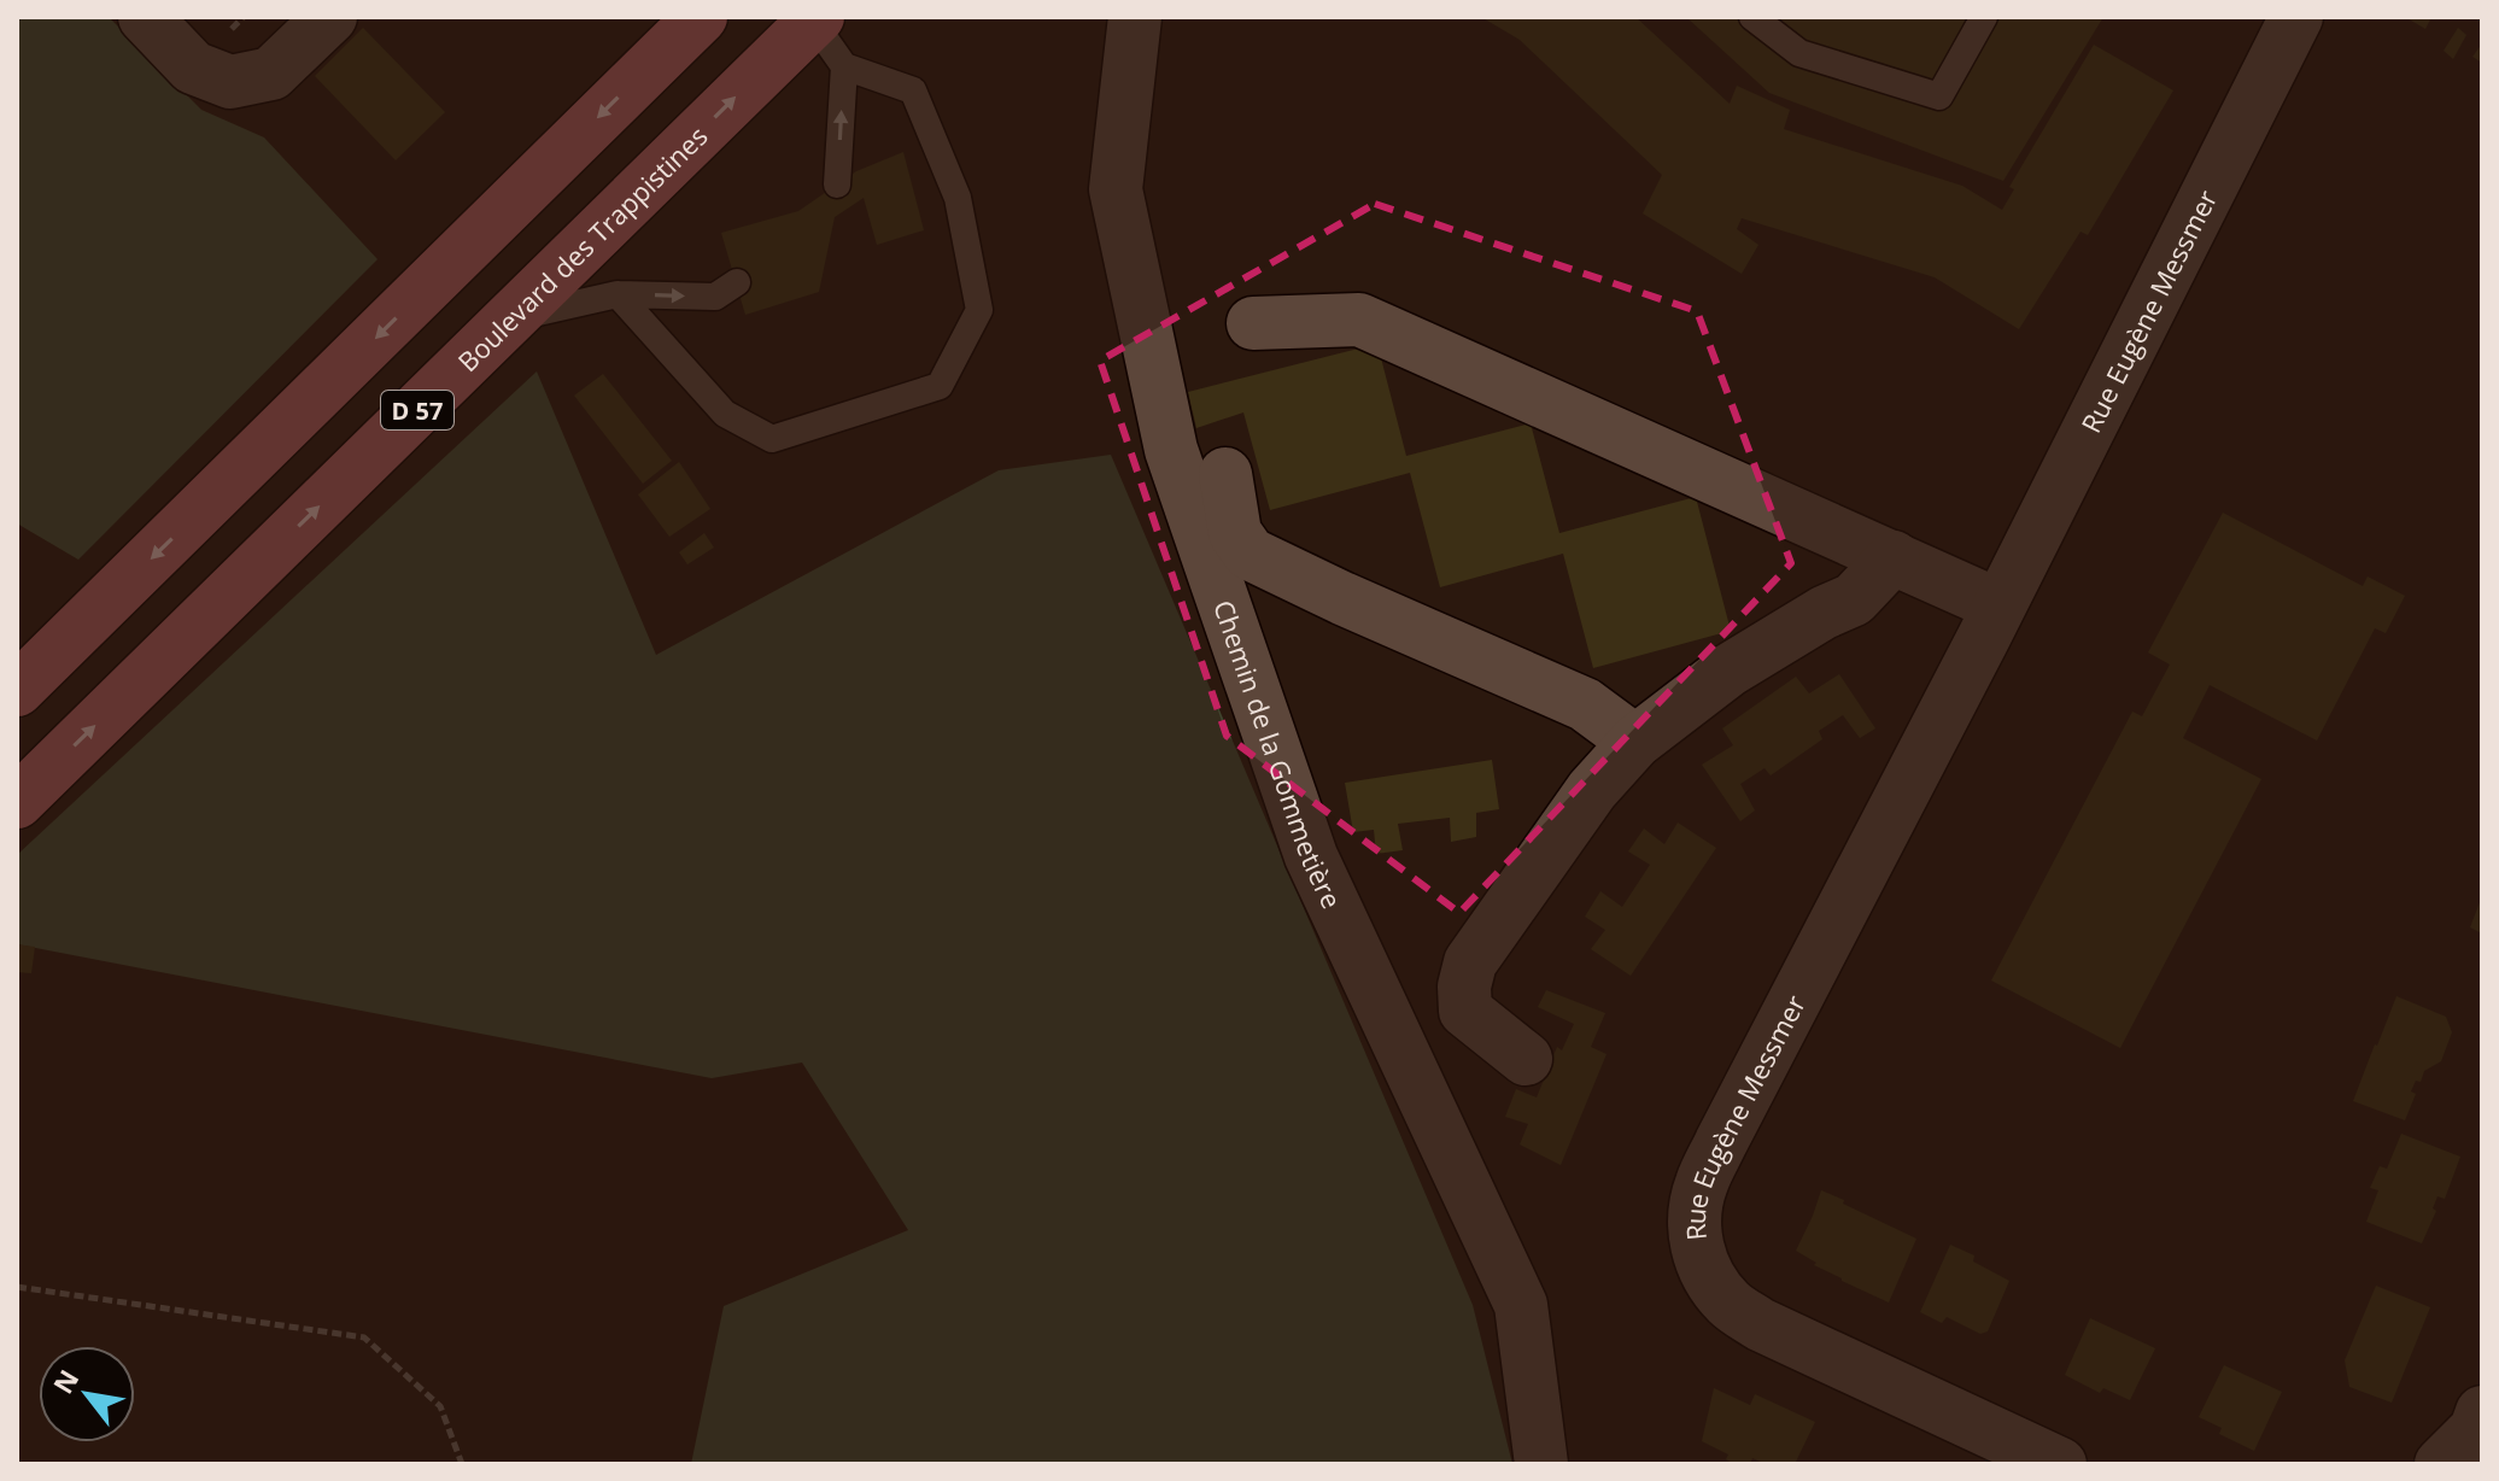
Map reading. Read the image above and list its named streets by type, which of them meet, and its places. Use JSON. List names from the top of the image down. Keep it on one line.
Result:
{"streets":{"main road":["Boulevard des Trappistines","D 57"],"street":["Rue Eugène Messmer","Chemin de la Gommetière"]},"north":"top left"}
